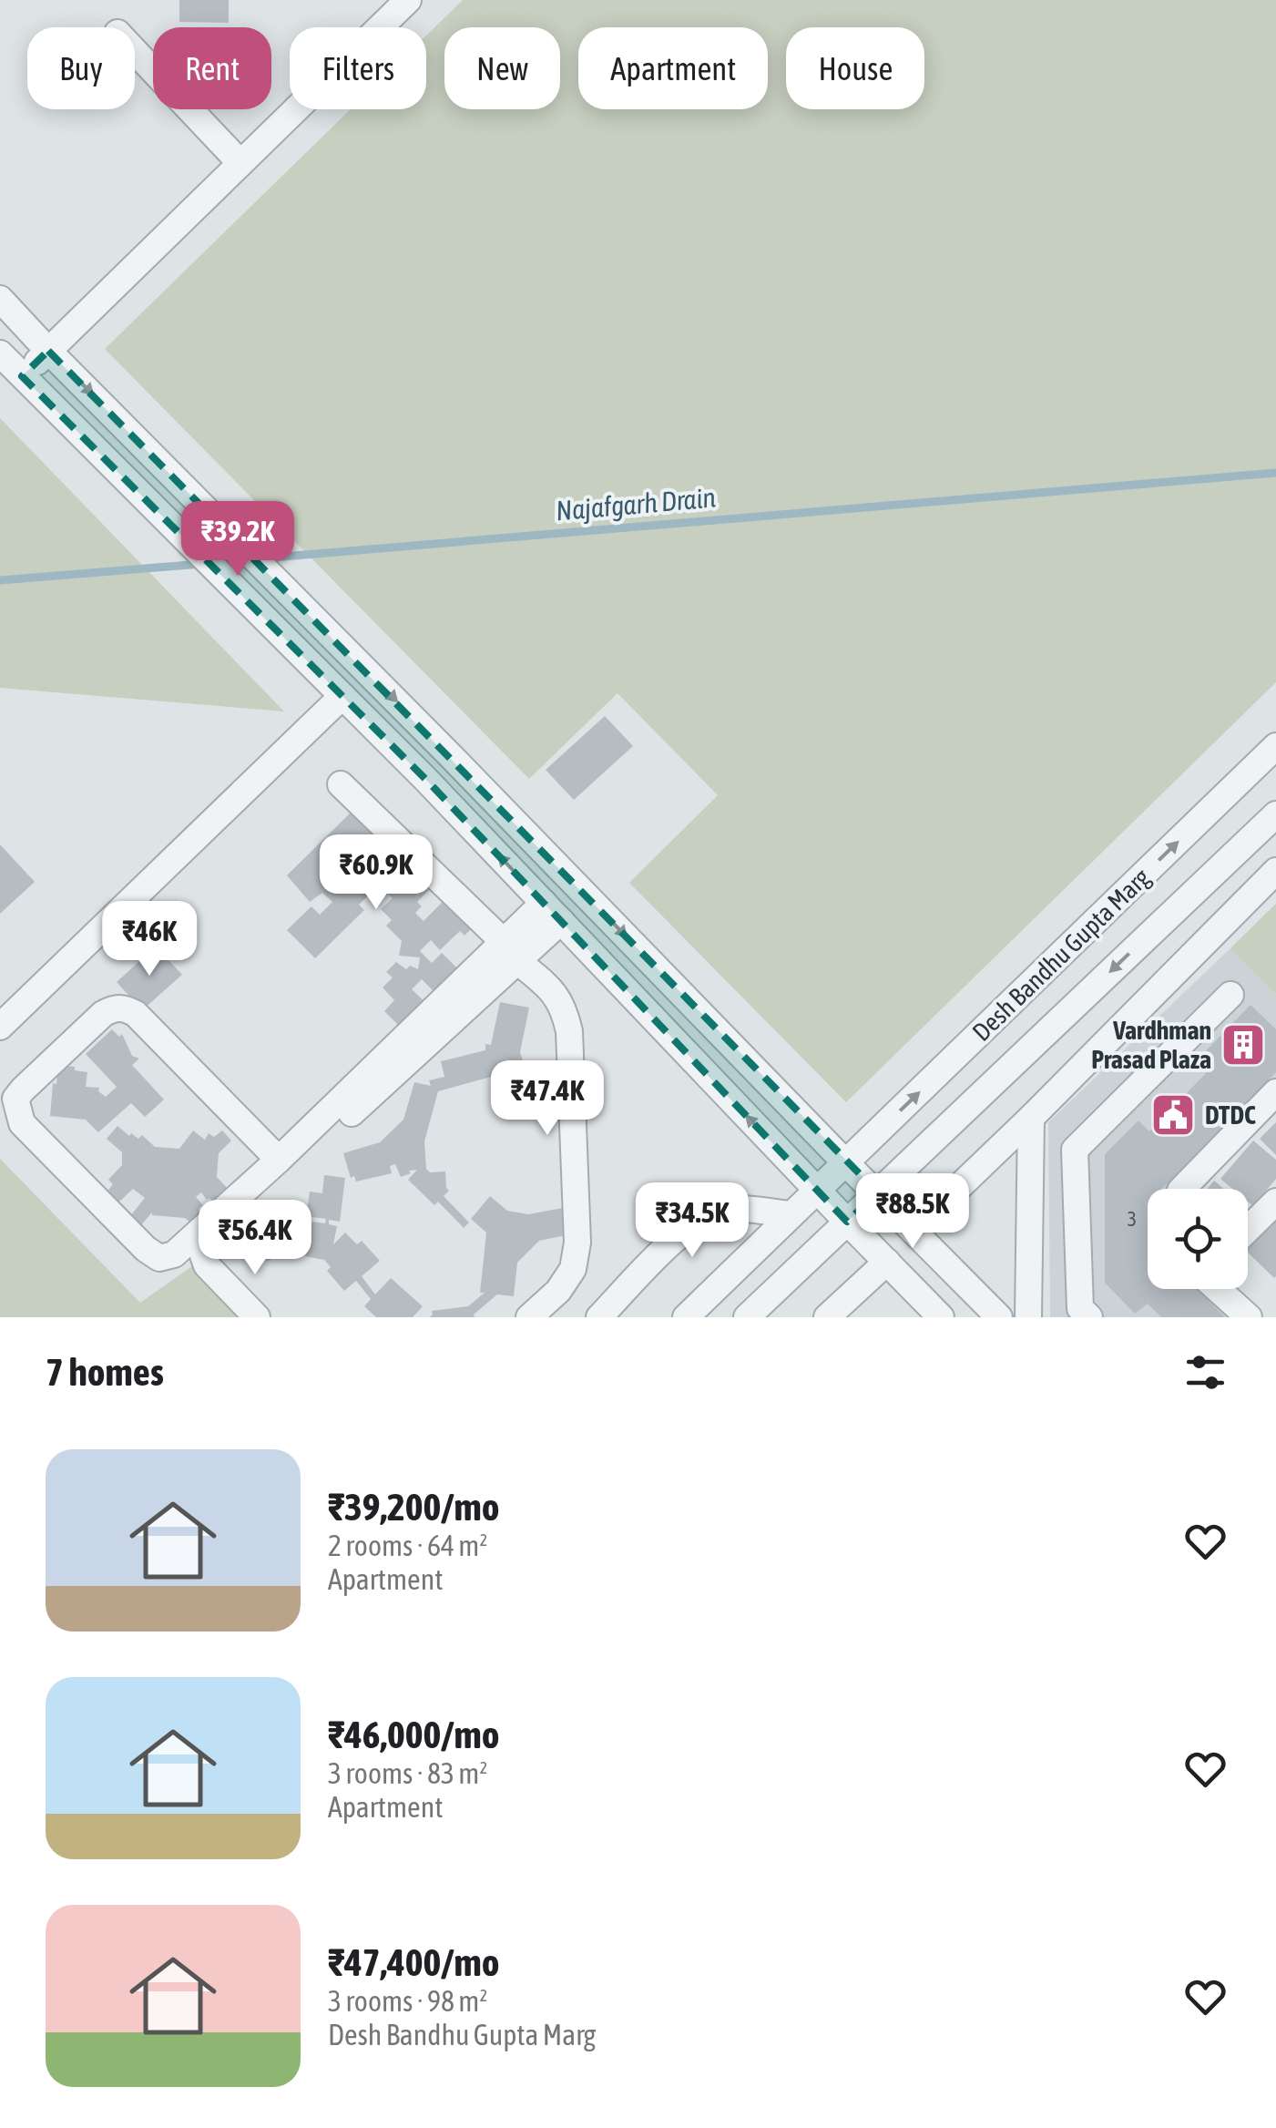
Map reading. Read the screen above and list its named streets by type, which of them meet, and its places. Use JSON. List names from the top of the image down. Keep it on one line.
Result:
{"streets":{"street":["Desh Bandhu Gupta Marg"]},"water":["Najafgarh Drain"],"places":{"building":["Vardhman Prasad Plaza"],"public building":["DTDC"]},"house_numbers":["3"],"page":{"chip":["Buy","Rent","Filters","New","Apartment","House"],"price":["₹39.2K","₹60.9K","₹46K","₹47.4K","₹88.5K","₹34.5K","₹56.4K"],"heading":"7 homes","list":[{"name":"₹39,200/mo","note":"2 rooms · 64 m² · Apartment"},{"name":"₹46,000/mo","note":"3 rooms · 83 m² · Apartment"},{"name":"₹47,400/mo","note":"3 rooms · 98 m² · Desh Bandhu Gupta Marg"}]}}
